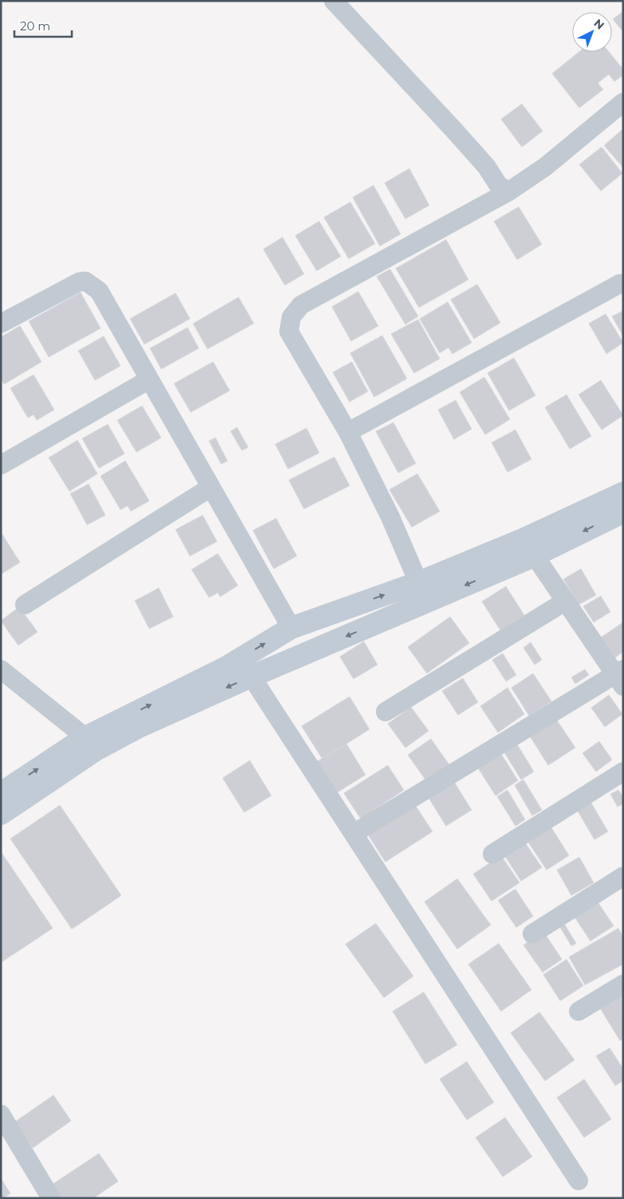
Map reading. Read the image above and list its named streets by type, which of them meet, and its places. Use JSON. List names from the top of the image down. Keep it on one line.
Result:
{"scale_bar":"20 m","north":"top right"}
